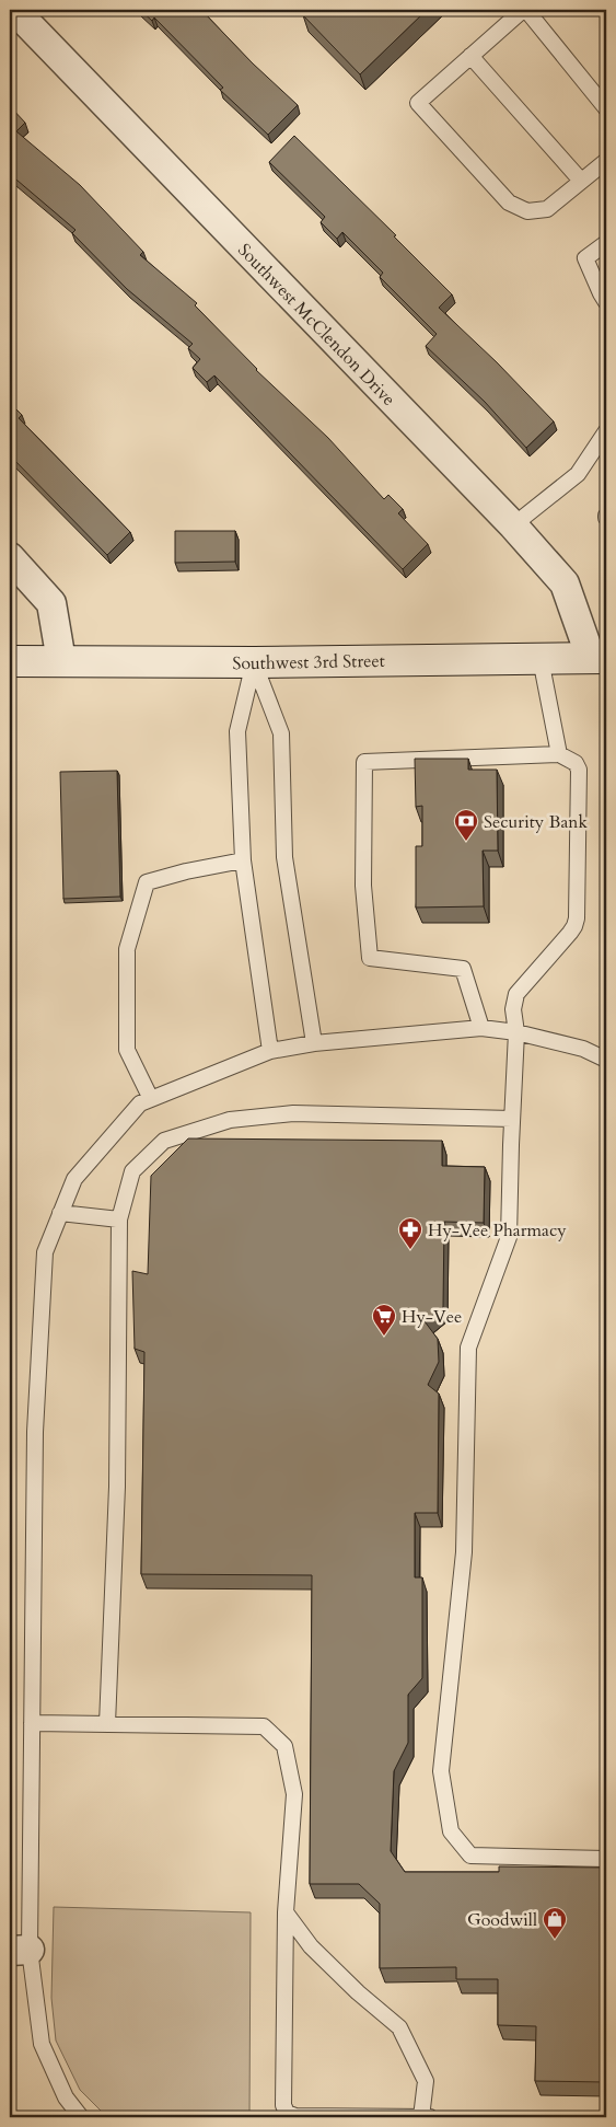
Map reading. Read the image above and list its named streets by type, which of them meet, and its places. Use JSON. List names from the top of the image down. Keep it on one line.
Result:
{"streets":{"main road":["Southwest 3rd Street"],"street":["Southwest McClendon Drive"]},"crossings":[["Southwest McClendon Drive","Southwest 3rd Street"]],"places":{"bank":["Security Bank"],"pharmacy":["Hy-Vee Pharmacy"],"supermarket":["Hy-Vee"],"shop":["Goodwill"]}}
